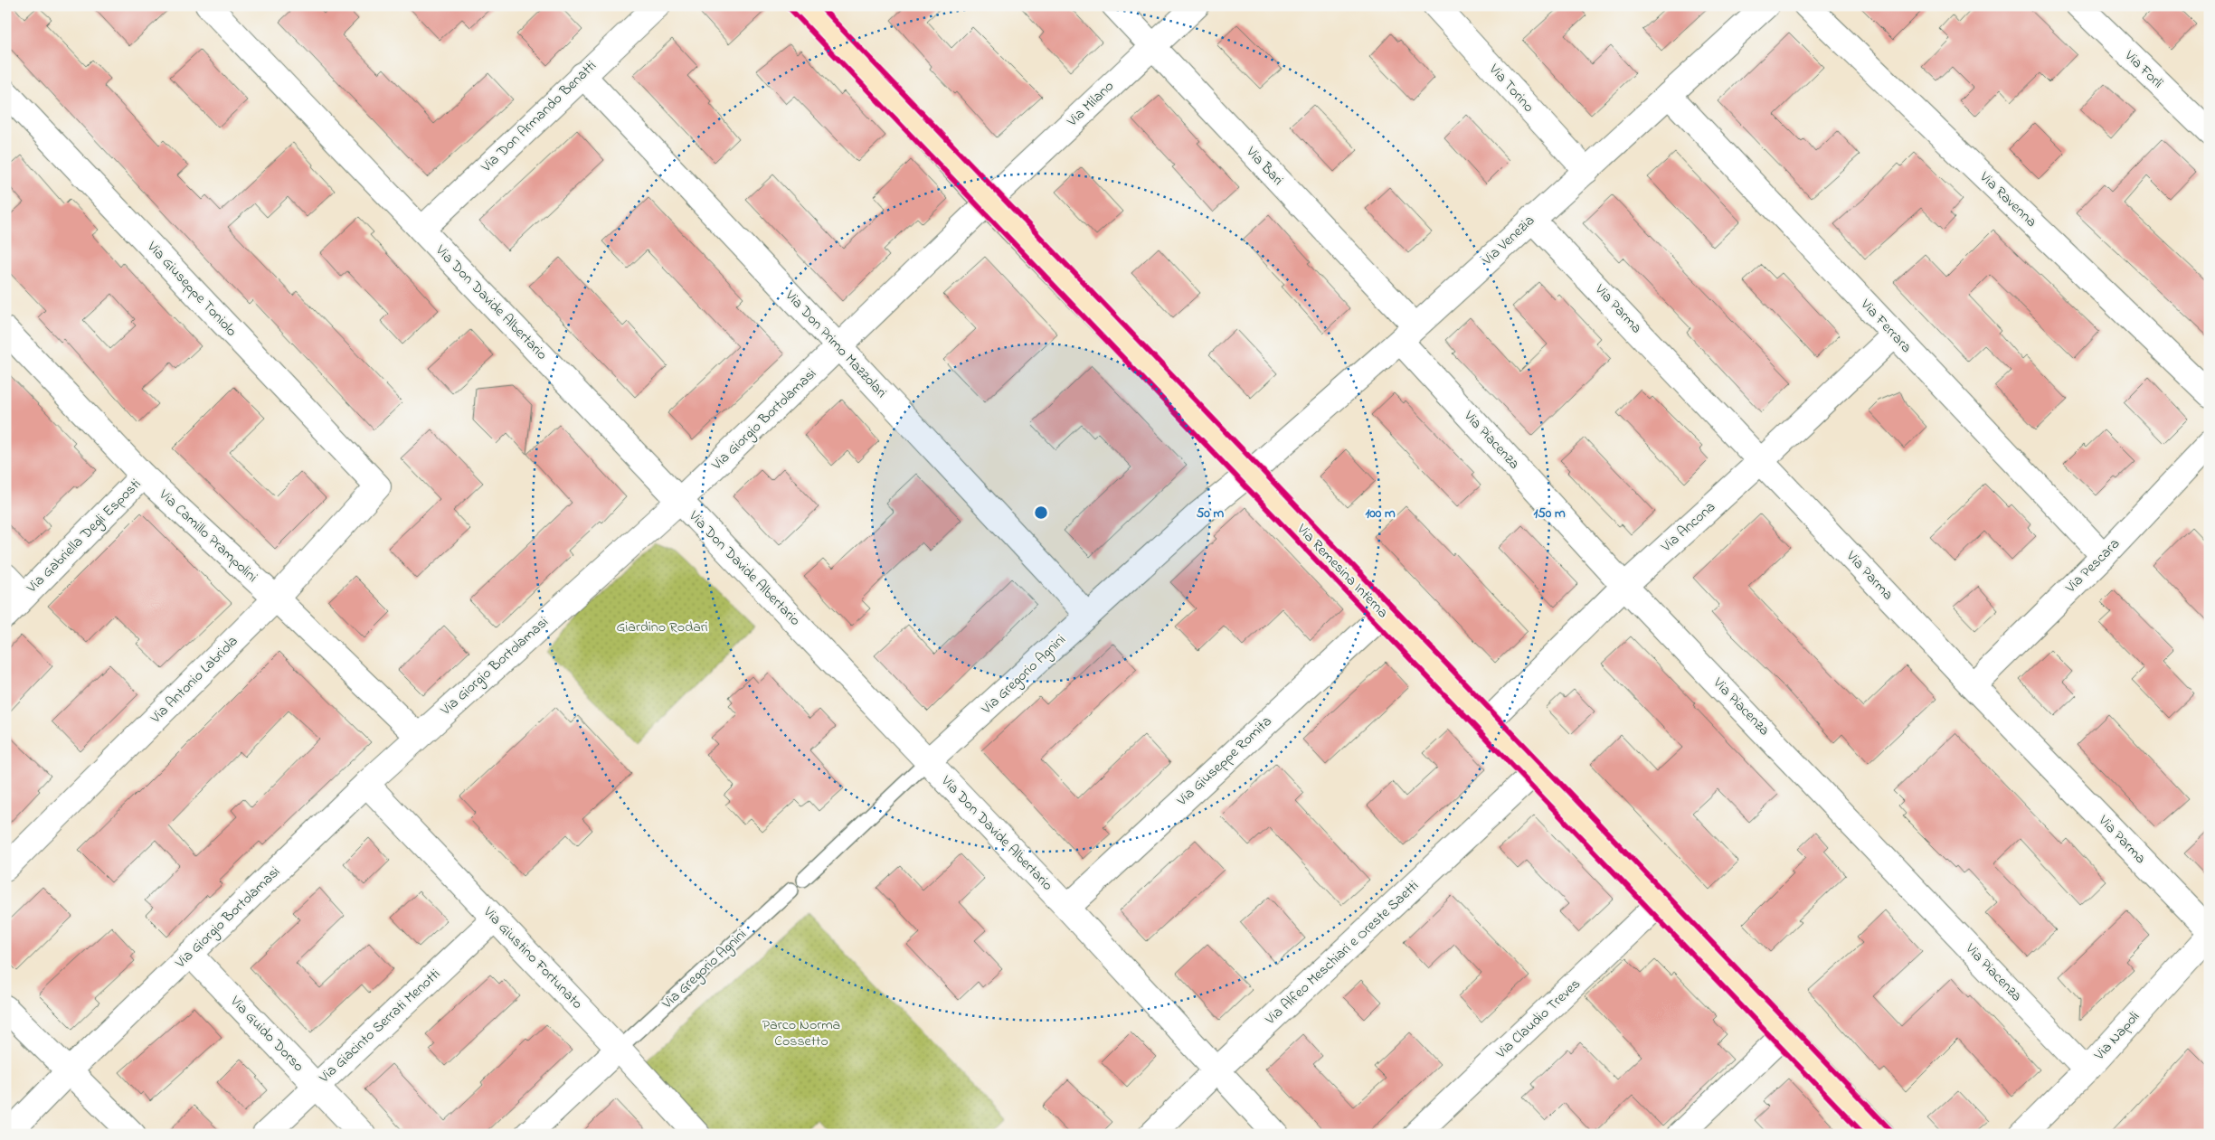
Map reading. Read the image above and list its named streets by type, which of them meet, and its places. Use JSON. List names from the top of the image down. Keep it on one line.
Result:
{"streets":{"street":["Via Forlì","Via Torino","Via Milano","Via Don Armando Benatti","Via Bari","Via Ravenna","Via Venezia","Via Giuseppe Toniolo","Via Don Davide Albertario","Via Parma","Via Ferrara","Via Don Primo Mazzolari","Via Giorgio Bortolamasi","Via Piacenza","Via Ancona","Via Gabriella Degli Esposti","Via Camillo Prampolini","Via Pescara","Via Remesina Interna","Via Gregorio Agnini","Via Antonio Labriola","Via Giuseppe Romita","Via Alfeo Meschiari e Oreste Saetti","Via Giustino Fortunato","Via Claudio Treves","Via Giacinto Serrati Menotti","Via Guido Dorso","Via Napoli"]},"crossings":[["Via Torino","Via Venezia"],["Via Milano","Via Bari"],["Via Milano","Via Giorgio Bortolamasi"],["Via Milano","Via Remesina Interna"],["Via Don Armando Benatti","Via Don Davide Albertario"],["Via Don Armando Benatti","Via Don Primo Mazzolari"],["Via Bari","Via Venezia"],["Via Bari","Via Piacenza"],["Via Venezia","Via Parma"],["Via Venezia","Via Ferrara"],["Via Venezia","Via Piacenza"],["Via Venezia","Via Remesina Interna"],["Via Venezia","Via Gregorio Agnini"],["Via Giuseppe Toniolo","Via Antonio Labriola"],["Via Don Davide Albertario","Via Giorgio Bortolamasi"],["Via Don Davide Albertario","Via Gregorio Agnini"],["Via Don Davide Albertario","Via Giuseppe Romita"],["Via Don Davide Albertario","Via Alfeo Meschiari e Oreste Saetti"],["Via Parma","Via Ancona"],["Via Parma","Via Pescara"],["Via Ferrara","Via Ancona"],["Via Ferrara","Via Pescara"],["Via Don Primo Mazzolari","Via Giorgio Bortolamasi"],["Via Don Primo Mazzolari","Via Gregorio Agnini"],["Via Giorgio Bortolamasi","Via Camillo Prampolini"],["Via Giorgio Bortolamasi","Via Remesina Interna"],["Via Giorgio Bortolamasi","Via Giustino Fortunato"],["Via Giorgio Bortolamasi","Via Guido Dorso"],["Via Piacenza","Via Ancona"],["Via Piacenza","Via Napoli"],["Via Ancona","Via Remesina Interna"],["Via Gabriella Degli Esposti","Via Camillo Prampolini"],["Via Camillo Prampolini","Via Antonio Labriola"],["Via Remesina Interna","Via Gregorio Agnini"],["Via Remesina Interna","Via Giuseppe Romita"],["Via Remesina Interna","Via Alfeo Meschiari e Oreste Saetti"],["Via Remesina Interna","Via Claudio Treves"],["Via Gregorio Agnini","Via Giustino Fortunato"],["Via Giustino Fortunato","Via Giacinto Serrati Menotti"],["Via Giacinto Serrati Menotti","Via Guido Dorso"]],"parks":["Giardino Rodari","Parco Norma Cossetto"],"rings":["50 m","100 m","150 m"]}
